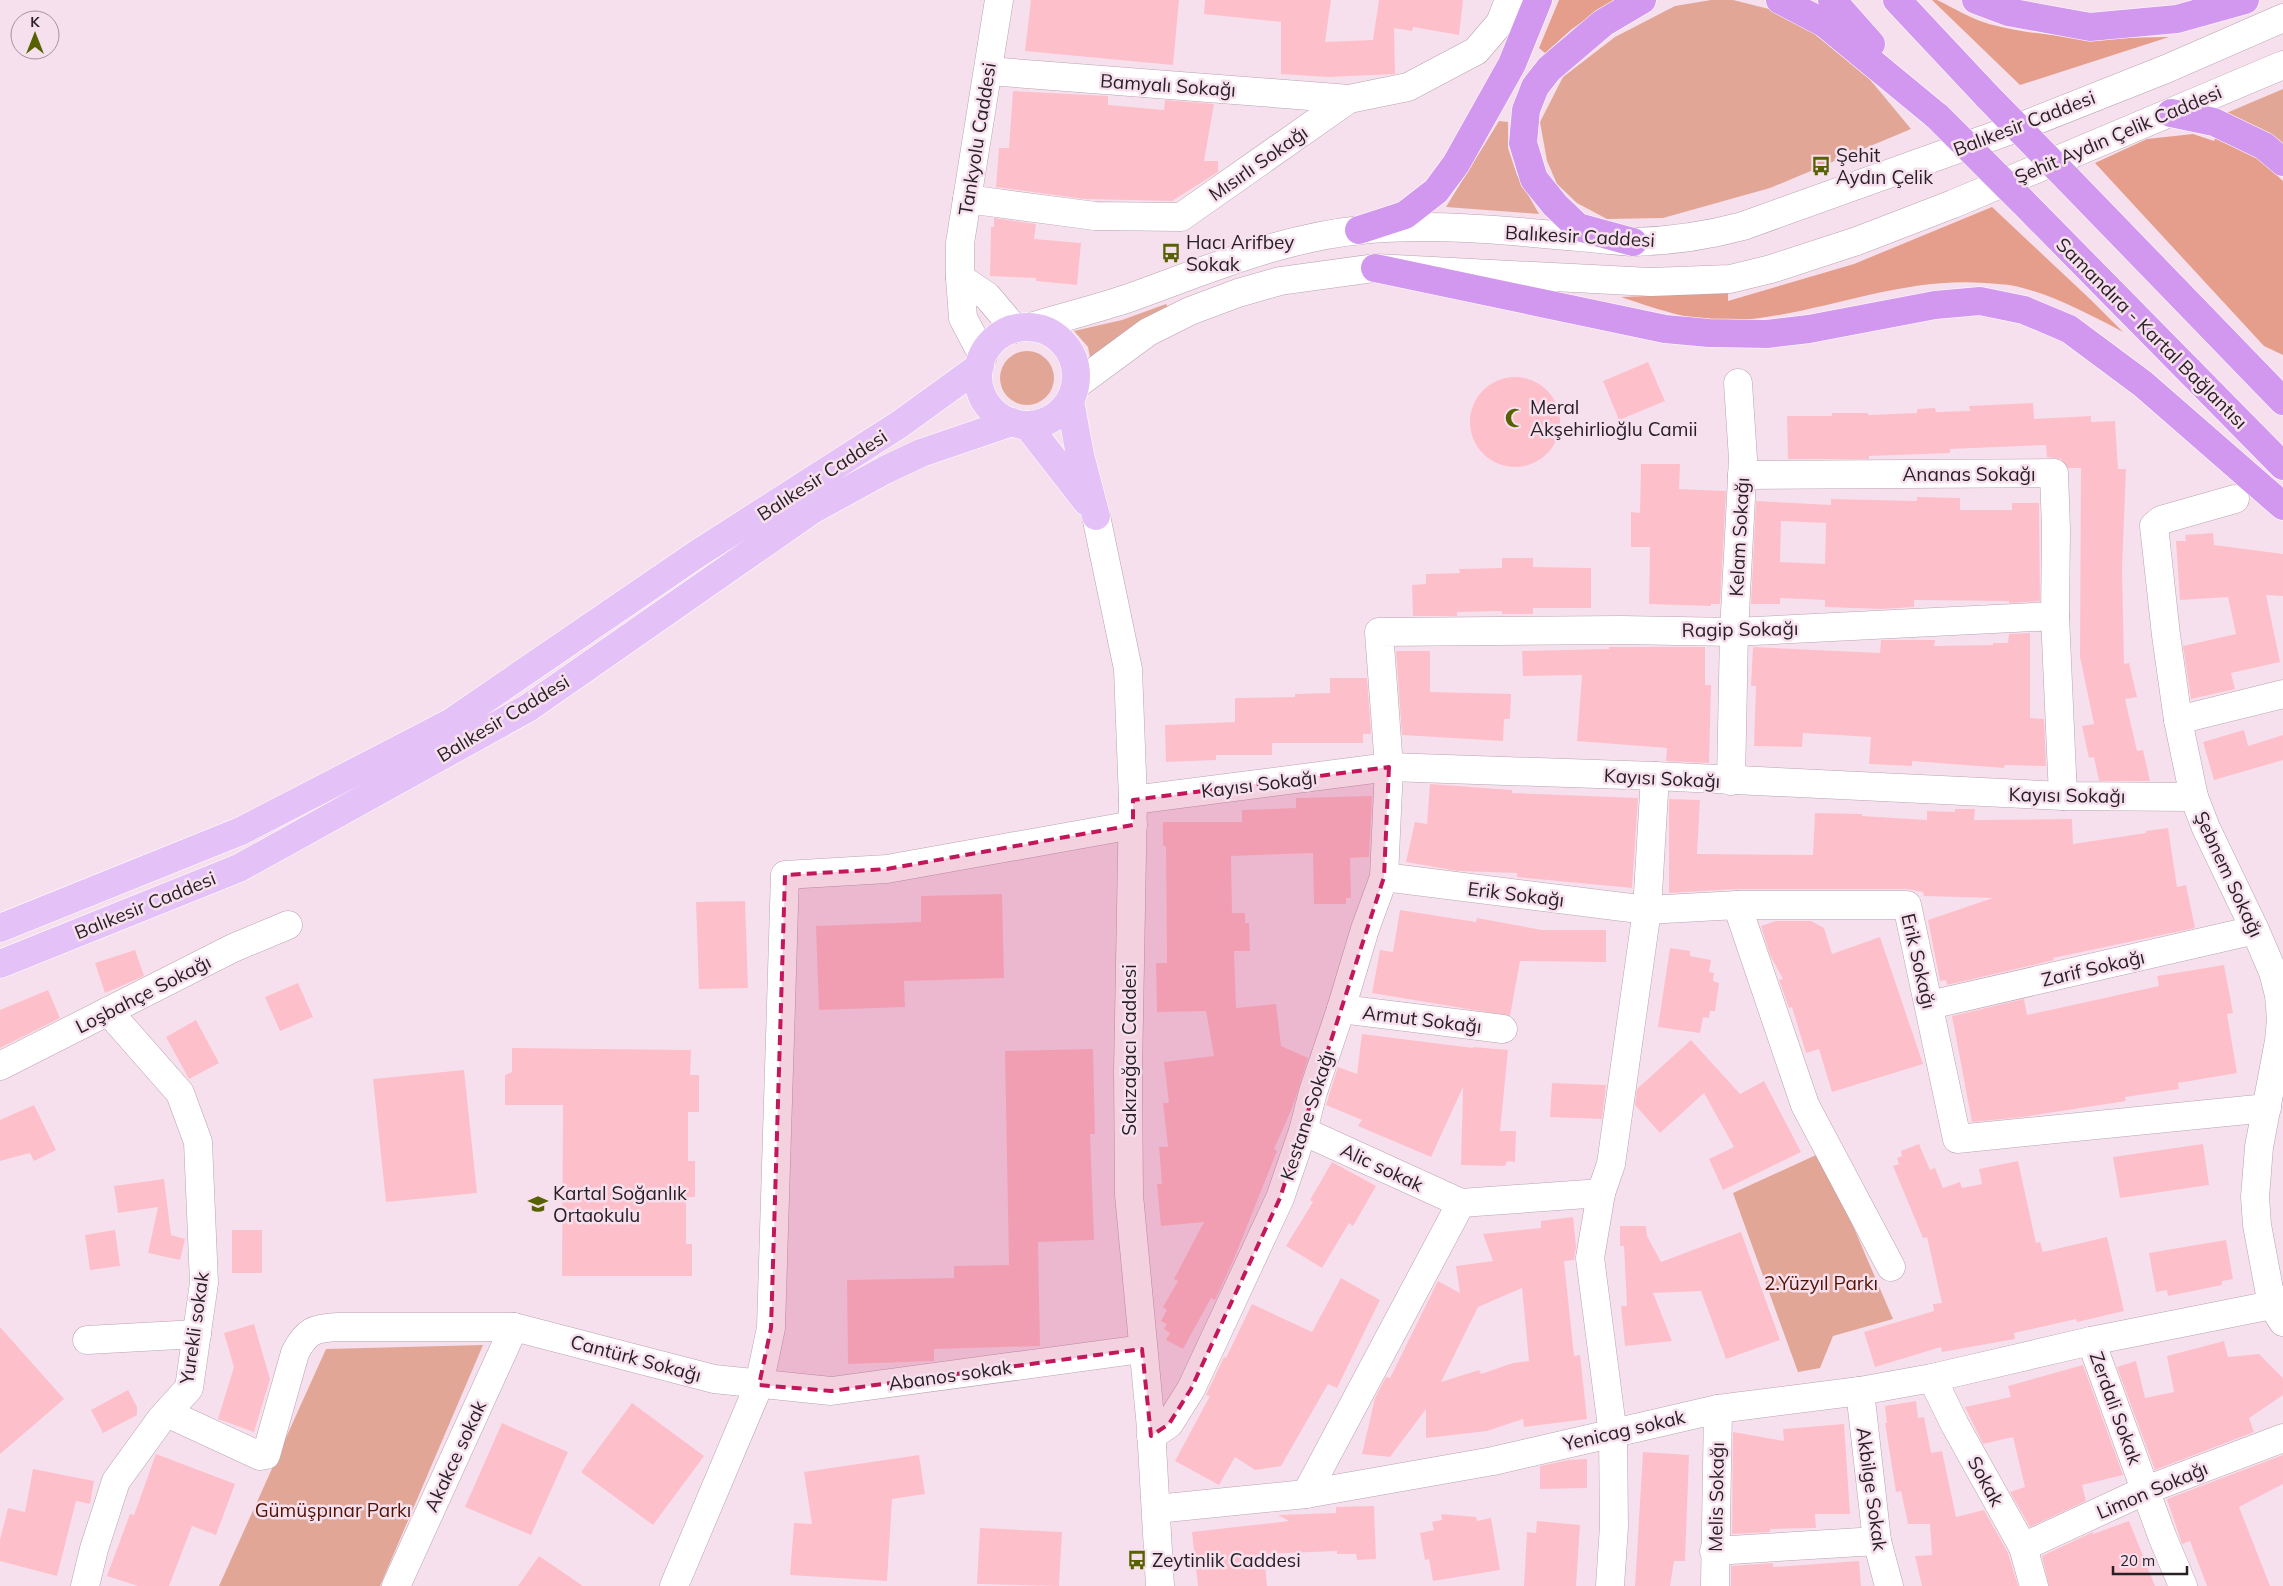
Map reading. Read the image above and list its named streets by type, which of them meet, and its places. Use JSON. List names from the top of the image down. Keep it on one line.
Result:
{"streets":{"highway":["Samandıra - Kartal Bağlantısı"],"main road":["Balıkesir Caddesi"],"street":["Bamyalı Sokağı","Şehit Aydın Çelik Caddesi","Tankyolu Caddesi","Mısırlı Sokağı","Ananas Sokağı","Kelam Sokağı","Ragip Sokağı","Kayısı Sokağı","Şebnem Sokağı","Erik Sokağı","Zarif Sokağı","Loşbahçe Sokağı","Armut Sokağı","Sakızağacı Caddesi","Kestane Sokağı","Alic sokak","Yurekli sokak","Cantürk Sokağı","Abanos sokak","Zerdali Sokak","Yenicag sokak","Akakce sokak","Sokak","Akbilge Sokak","Limon Sokağı","Melis Sokağı"]},"crossings":[["Bamyalı Sokağı","Tankyolu Caddesi"],["Bamyalı Sokağı","Mısırlı Sokağı"],["Balıkesir Caddesi","Tankyolu Caddesi"],["Tankyolu Caddesi","Mısırlı Sokağı"],["Ananas Sokağı","Kelam Sokağı"],["Ananas Sokağı","Ragip Sokağı"],["Kelam Sokağı","Ragip Sokağı"],["Kelam Sokağı","Kayısı Sokağı"],["Ragip Sokağı","Kayısı Sokağı"],["Ragip Sokağı","Kestane Sokağı"],["Kayısı Sokağı","Şebnem Sokağı"],["Kayısı Sokağı","Sakızağacı Caddesi"],["Kayısı Sokağı","Kestane Sokağı"],["Kayısı Sokağı","Cantürk Sokağı"],["Kayısı Sokağı","Abanos sokak"],["Şebnem Sokağı","Erik Sokağı"],["Şebnem Sokağı","Zarif Sokağı"],["Şebnem Sokağı","Yenicag sokak"],["Erik Sokağı","Zarif Sokağı"],["Erik Sokağı","Kestane Sokağı"],["Loşbahçe Sokağı","Yurekli sokak"],["Armut Sokağı","Kestane Sokağı"],["Sakızağacı Caddesi","Kestane Sokağı"],["Sakızağacı Caddesi","Abanos sokak"],["Sakızağacı Caddesi","Yenicag sokak"],["Kestane Sokağı","Alic sokak"],["Yurekli sokak","Cantürk Sokağı"],["Cantürk Sokağı","Abanos sokak"],["Cantürk Sokağı","Akakce sokak"],["Zerdali Sokak","Yenicag sokak"],["Zerdali Sokak","Limon Sokağı"],["Yenicag sokak","Sokak"],["Yenicag sokak","Akbilge Sokak"],["Yenicag sokak","Melis Sokağı"],["Sokak","Limon Sokağı"]],"parks":["2.Yüzyıl Parkı","Gümüşpınar Parkı"],"places":{"bus stop":["Şehit Aydın Çelik","Hacı Ari̇fbey Sokak","Zeyti̇nli̇k Caddesi̇"],"mosque":["Meral Akşehirlioğlu Camii"],"school or university":["Kartal Soğanlık Ortaokulu"]},"scale_bar":"20 m","north":"top"}
